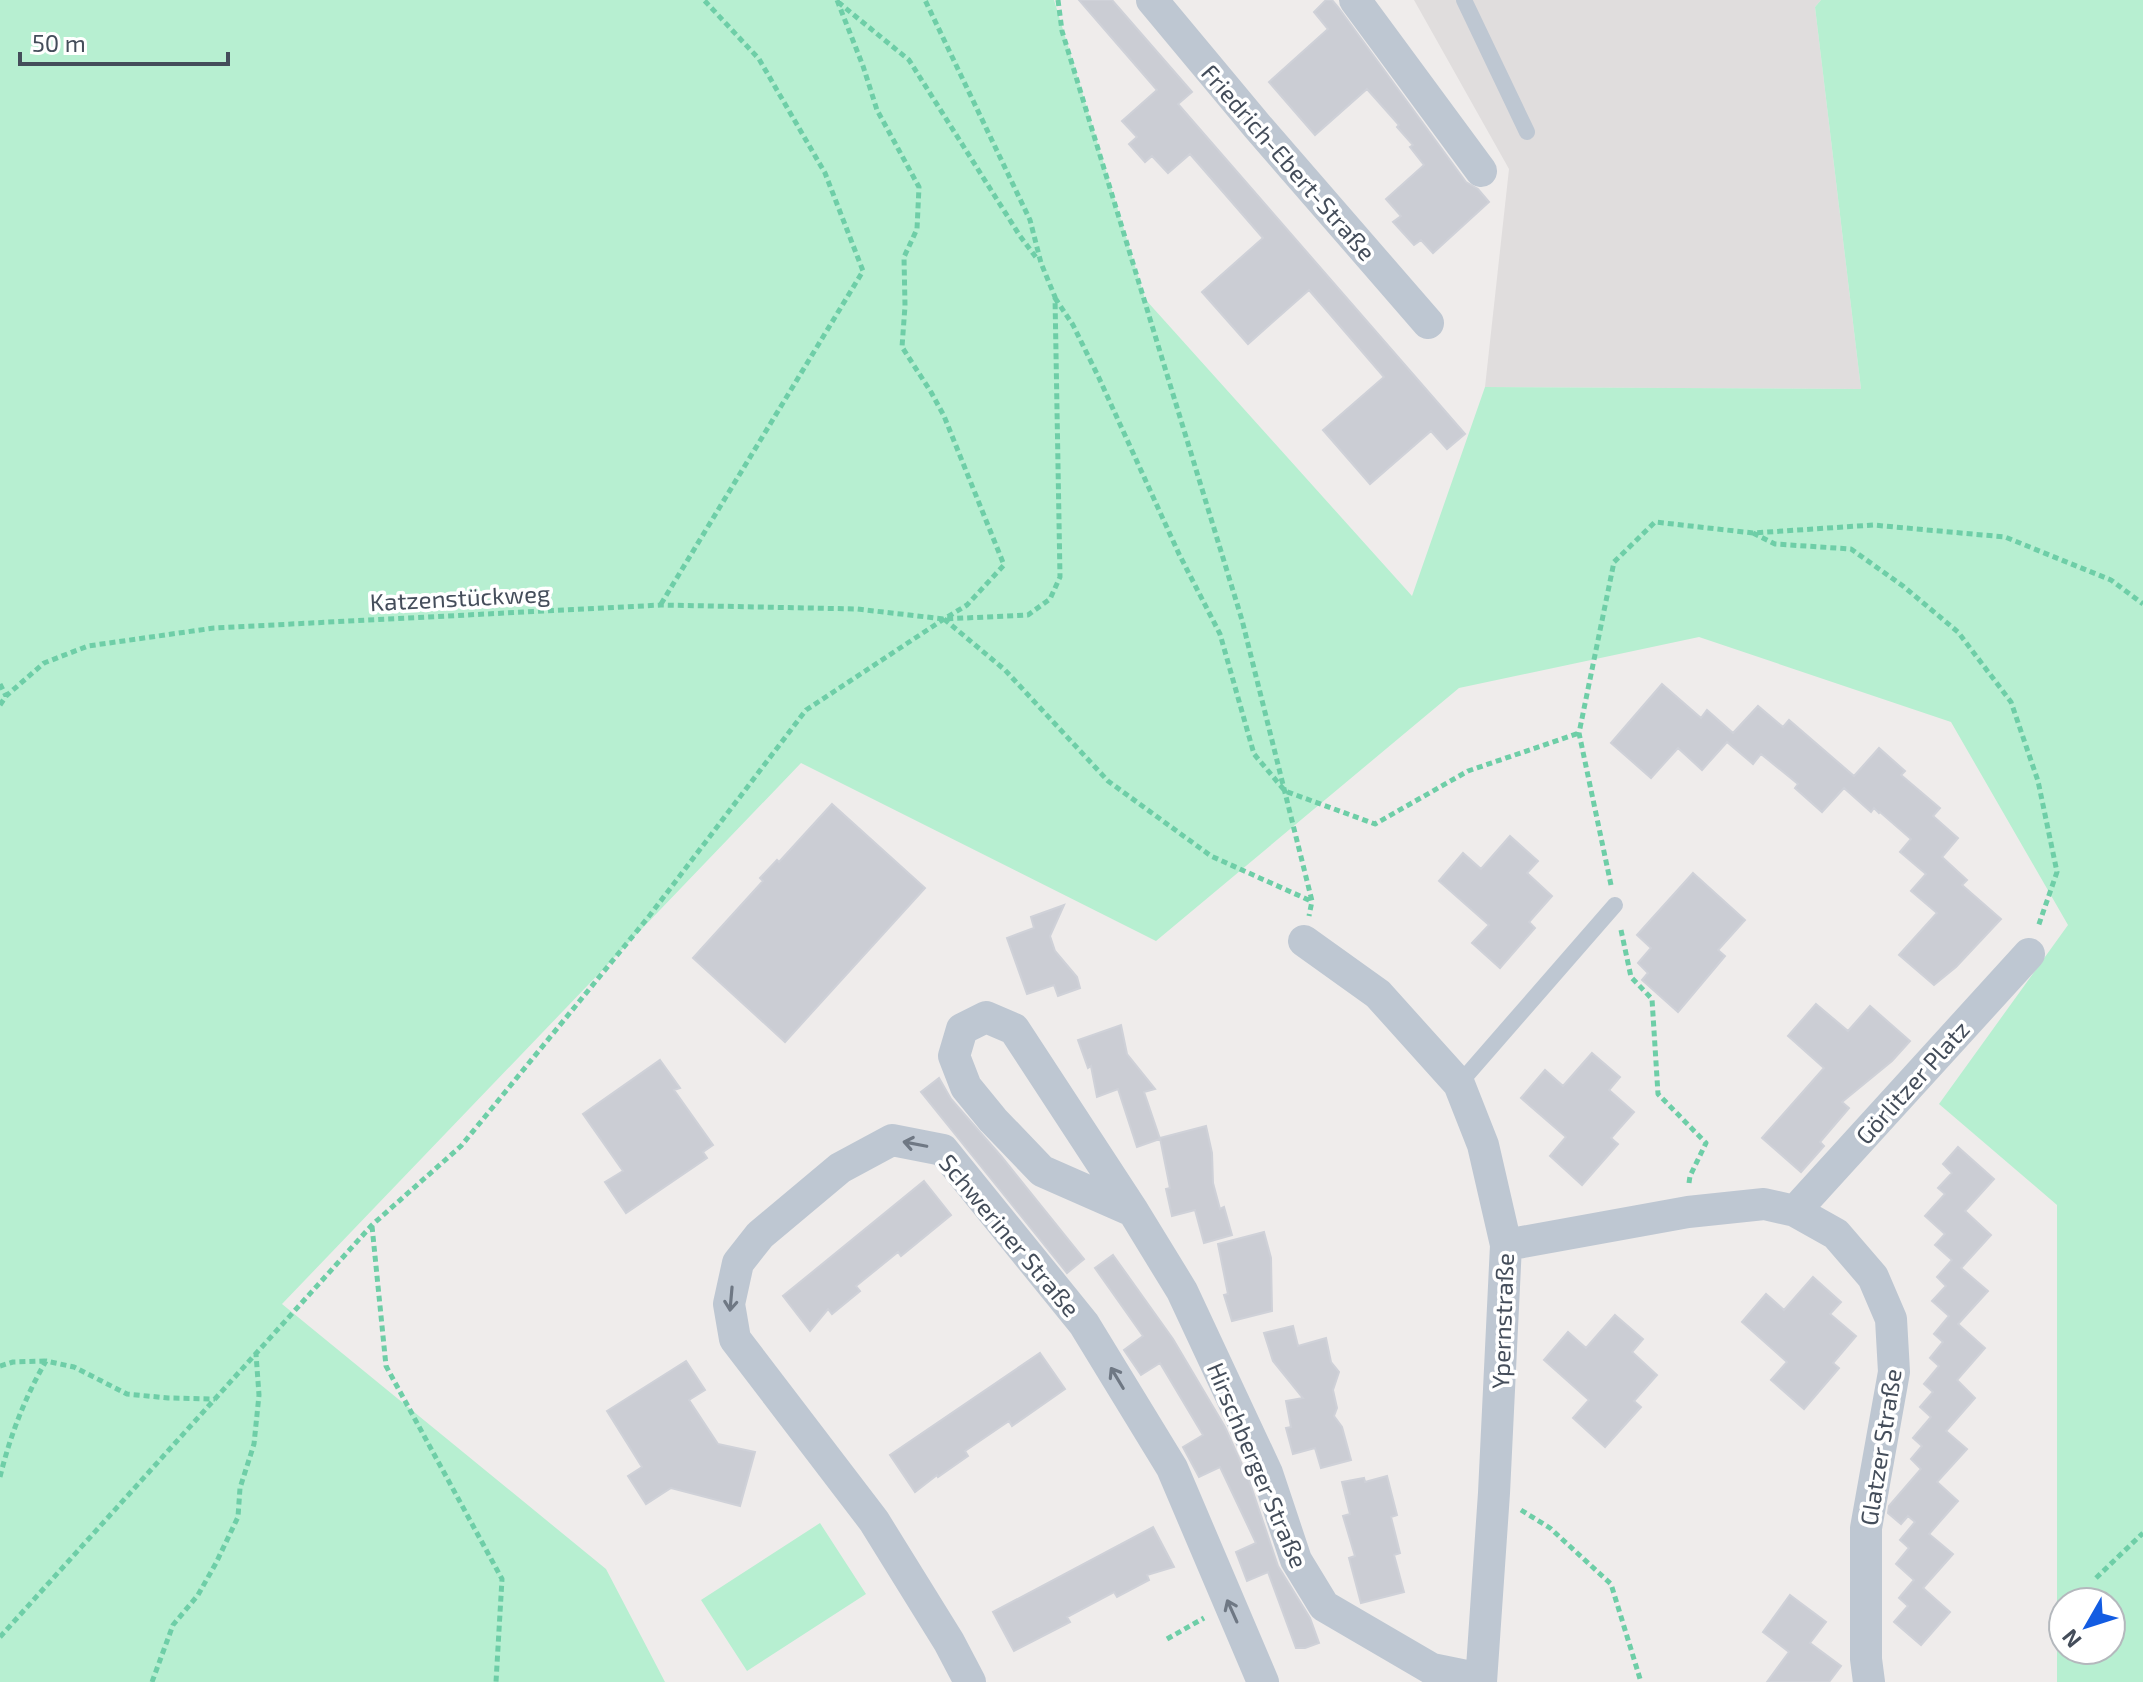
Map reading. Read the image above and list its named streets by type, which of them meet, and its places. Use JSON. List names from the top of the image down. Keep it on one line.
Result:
{"streets":{"street":["Friedrich-Ebert-Straße","Görlitzer Platz","Schweriner Straße","Ypernstraße","Glatzer Straße","Hirschberger Straße"],"path":["Katzenstückweg"]},"crossings":[["Görlitzer Platz","Glatzer Straße"],["Ypernstraße","Glatzer Straße"],["Ypernstraße","Hirschberger Straße"]],"scale_bar":"50 m","north":"bottom left"}
